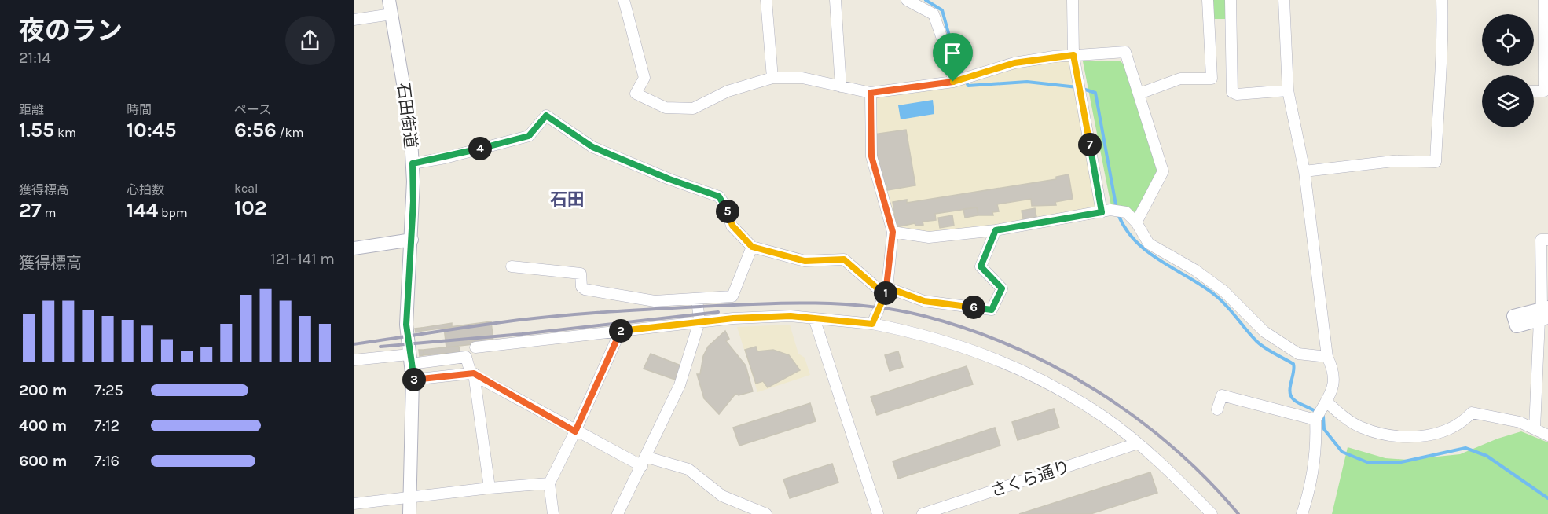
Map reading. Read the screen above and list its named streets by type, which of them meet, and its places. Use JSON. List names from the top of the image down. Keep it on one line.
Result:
{"streets":{"street":["石田街道","さくら通り"]},"districts":["石田"],"page":{"heading":["夜のラン","21:14"],"stats":[["距離","1.55 km"],["時間","10:45"],["ペース","6:56 /km"],["獲得標高","27 m"],["心拍数","144 bpm"],["kcal","102"]],"pins":["7","4","5","1","6","2","3"],"chart":["獲得標高","121–141 m"],"list":[{"name":"200 m","note":"7:25"},{"name":"400 m","note":"7:12"},{"name":"600 m","note":"7:16"}]}}
